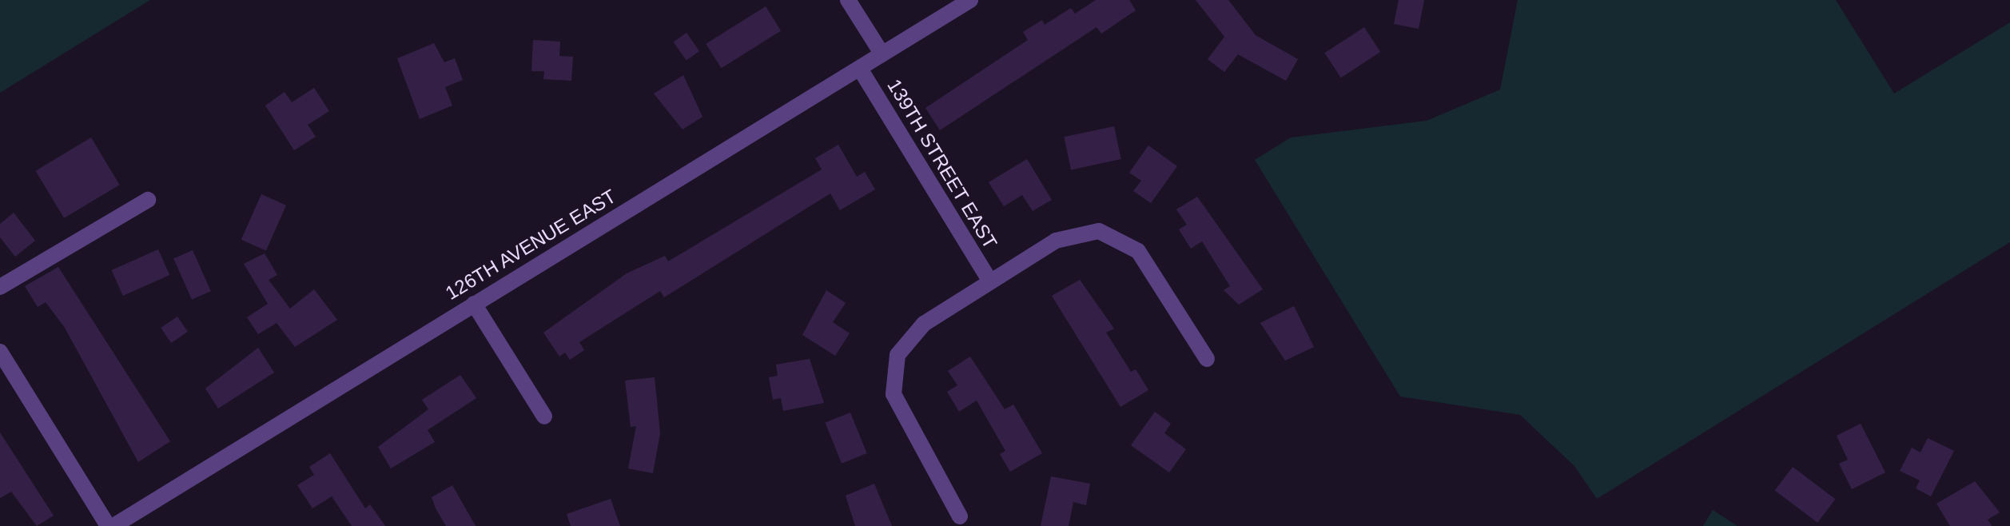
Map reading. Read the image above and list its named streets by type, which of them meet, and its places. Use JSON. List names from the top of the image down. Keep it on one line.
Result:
{"streets":{"street":["139TH STREET EAST","126TH AVENUE EAST"]},"crossings":[["139TH STREET EAST","126TH AVENUE EAST"]]}
